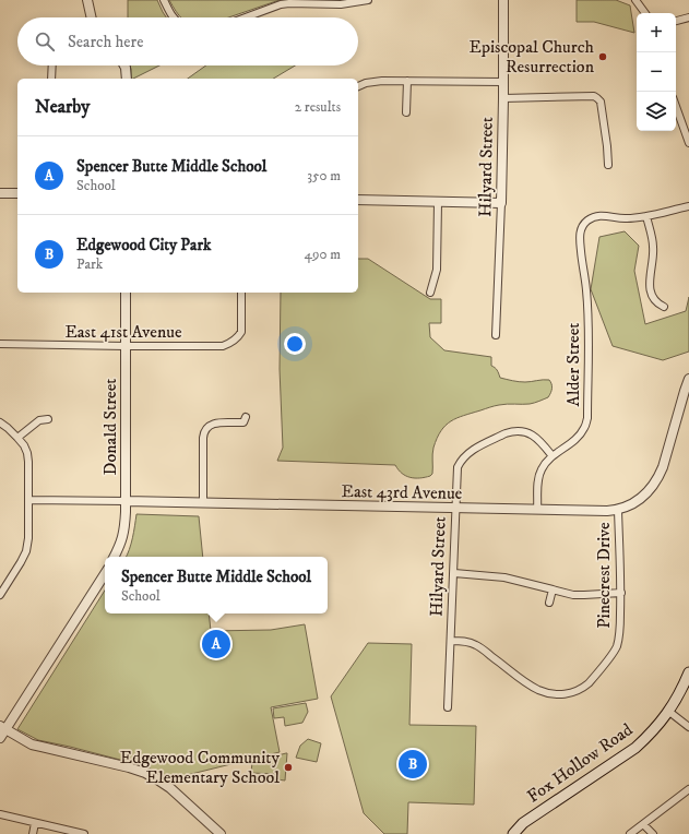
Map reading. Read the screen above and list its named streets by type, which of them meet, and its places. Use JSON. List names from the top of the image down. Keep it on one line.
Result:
{"streets":{"main road":["Fox Hollow Road"],"street":["Hilyard Street","East 41st Avenue","Alder Street","Donald Street","East 43rd Avenue","Pinecrest Drive"]},"crossings":[["Hilyard Street","Alder Street"],["Hilyard Street","East 43rd Avenue"],["Hilyard Street","Pinecrest Drive"],["East 41st Avenue","Donald Street"],["Alder Street","East 43rd Avenue"],["Donald Street","East 43rd Avenue"],["East 43rd Avenue","Pinecrest Drive"]],"places":["Episcopal Church Resurrection","Edgewood Community Elementary School"],"page":{"map_buttons":["+","−"],"search":"Search here","heading":["Nearby","2 results"],"list":[{"mark":"A","name":"Spencer Butte Middle School","note":"School","value":"350 m"},{"mark":"B","name":"Edgewood City Park","note":"Park","value":"490 m"}],"popup":["Spencer Butte Middle School","School"],"pins":["A","B"]}}
